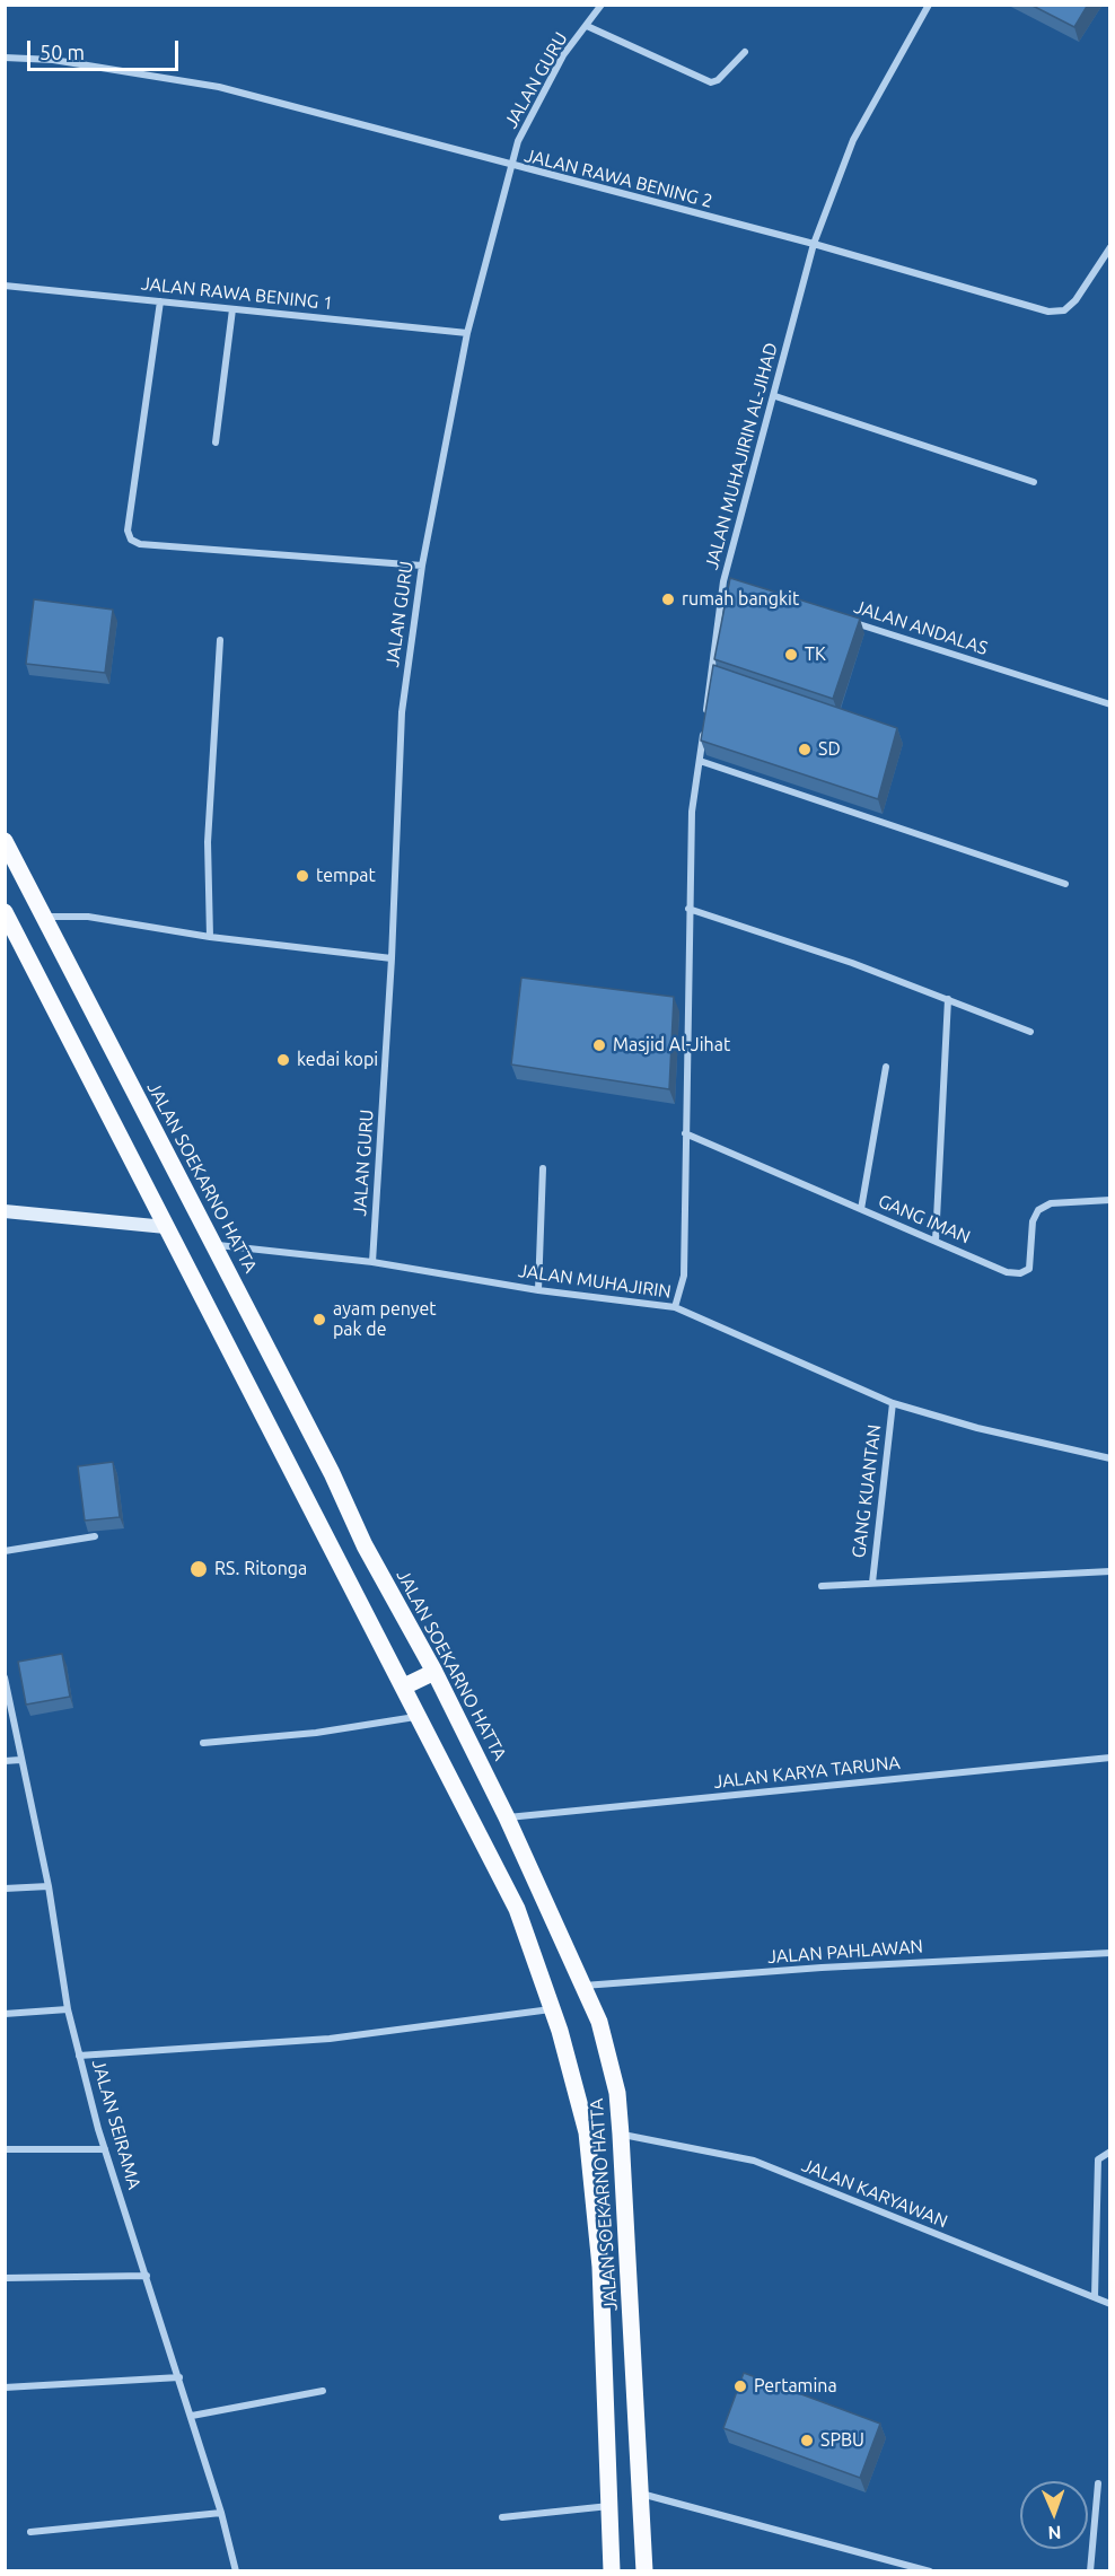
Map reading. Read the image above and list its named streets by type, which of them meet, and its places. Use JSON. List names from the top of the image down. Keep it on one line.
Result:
{"streets":{"main road":["JALAN SOEKARNO HATTA"],"street":["JALAN GURU","JALAN RAWA BENING 2","JALAN RAWA BENING 1","JALAN MUHAJIRIN AL-JIHAD","JALAN ANDALAS","GANG IMAN","JALAN MUHAJIRIN","GANG KUANTAN","JALAN KARYA TARUNA","JALAN PAHLAWAN","JALAN SEIRAMA","JALAN KARYAWAN"]},"crossings":[["JALAN GURU","JALAN RAWA BENING 2"],["JALAN GURU","JALAN RAWA BENING 1"],["JALAN GURU","JALAN MUHAJIRIN"],["JALAN RAWA BENING 2","JALAN MUHAJIRIN AL-JIHAD"],["JALAN MUHAJIRIN AL-JIHAD","GANG IMAN"],["JALAN MUHAJIRIN AL-JIHAD","JALAN MUHAJIRIN"],["JALAN SOEKARNO HATTA","JALAN MUHAJIRIN"],["JALAN SOEKARNO HATTA","JALAN KARYA TARUNA"],["JALAN SOEKARNO HATTA","JALAN PAHLAWAN"],["JALAN SOEKARNO HATTA","JALAN KARYAWAN"],["JALAN MUHAJIRIN","GANG KUANTAN"]],"places":["rumah bangkit","TK","SD","tempat","Masjid Al-Jihat","kedai kopi","ayam penyet pak de","RS. Ritonga","Pertamina","SPBU"],"scale_bar":"50 m","north":"bottom"}
